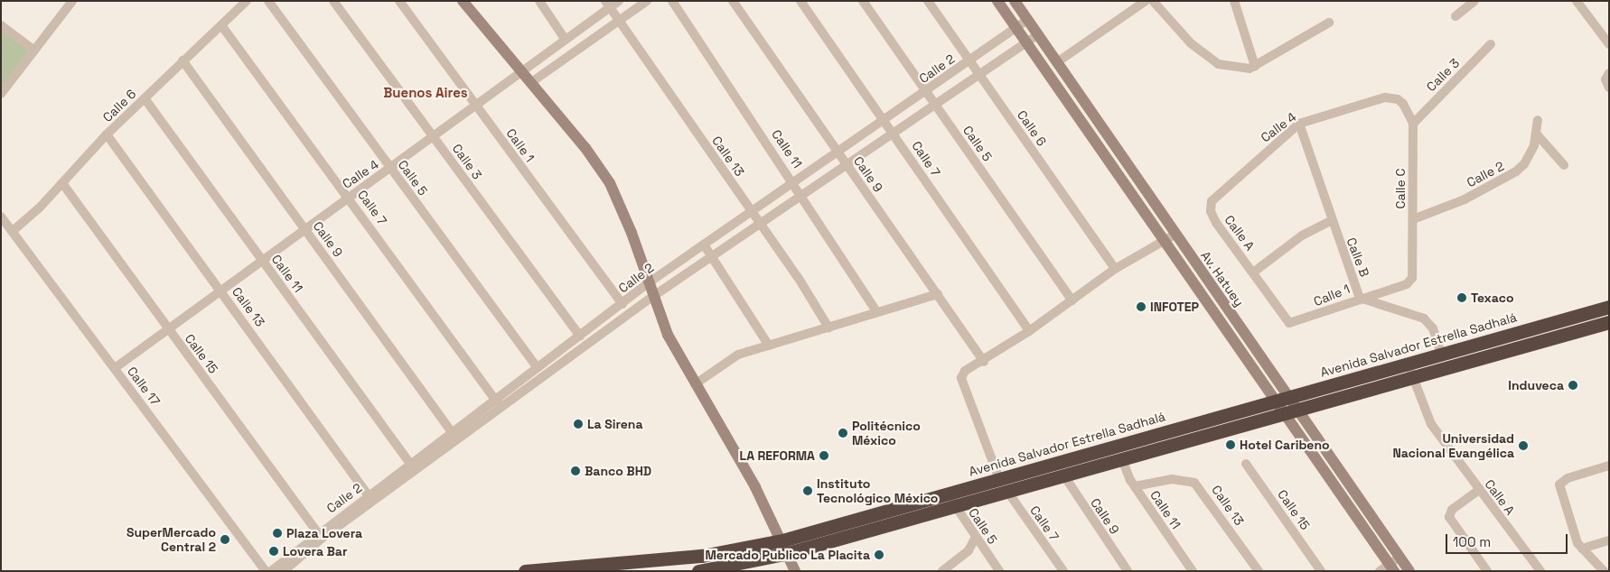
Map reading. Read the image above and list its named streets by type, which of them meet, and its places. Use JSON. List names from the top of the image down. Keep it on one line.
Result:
{"streets":{"highway":["Avenida Salvador Estrella Sadhalá"],"main road":["Av. Hatuey"],"street":["Calle 2","Calle 3","Calle 6","Calle 4","Calle 5","Calle 1","Calle 11","Calle 13","Calle 7","Calle 9","Calle C","Calle A","Calle B","Calle 15","Calle 17"]},"crossings":[["Calle 2","Calle 3"],["Calle 2","Calle 6"],["Calle 2","Calle 5"],["Calle 2","Calle 1"],["Calle 2","Calle 11"],["Calle 2","Calle 13"],["Calle 2","Calle 7"],["Calle 2","Calle 9"],["Calle 2","Calle C"],["Calle 2","Av. Hatuey"],["Calle 2","Calle 15"],["Calle 3","Calle 4"],["Calle 3","Calle C"],["Calle 6","Calle 11"],["Calle 6","Calle 13"],["Calle 6","Calle 7"],["Calle 6","Calle 9"],["Calle 6","Calle 15"],["Calle 6","Calle 17"],["Calle 4","Calle 5"],["Calle 4","Calle 1"],["Calle 4","Calle 11"],["Calle 4","Calle 13"],["Calle 4","Calle 7"],["Calle 4","Calle 9"],["Calle 4","Calle C"],["Calle 4","Calle A"],["Calle 4","Calle B"],["Calle 4","Calle 15"],["Calle 4","Calle 17"],["Calle 5","Avenida Salvador Estrella Sadhalá"],["Calle 1","Calle C"],["Calle 1","Calle A"],["Calle 1","Calle B"],["Calle 11","Calle 13"],["Calle 11","Avenida Salvador Estrella Sadhalá"],["Calle 7","Avenida Salvador Estrella Sadhalá"],["Calle 9","Avenida Salvador Estrella Sadhalá"],["Calle A","Avenida Salvador Estrella Sadhalá"],["Av. Hatuey","Avenida Salvador Estrella Sadhalá"]],"districts":["Buenos Aires"],"places":["Texaco","INFOTEP","Induveca","La Sirena","Politécnico México","Hotel Caribeno","Universidad Nacional Evangélica","LA REFORMA","Banco BHD","Instituto Tecnológico México","Plaza Lovera","SuperMercado Central 2","Lovera Bar","Mercado Publico La Placita"],"scale_bar":"100 m"}
